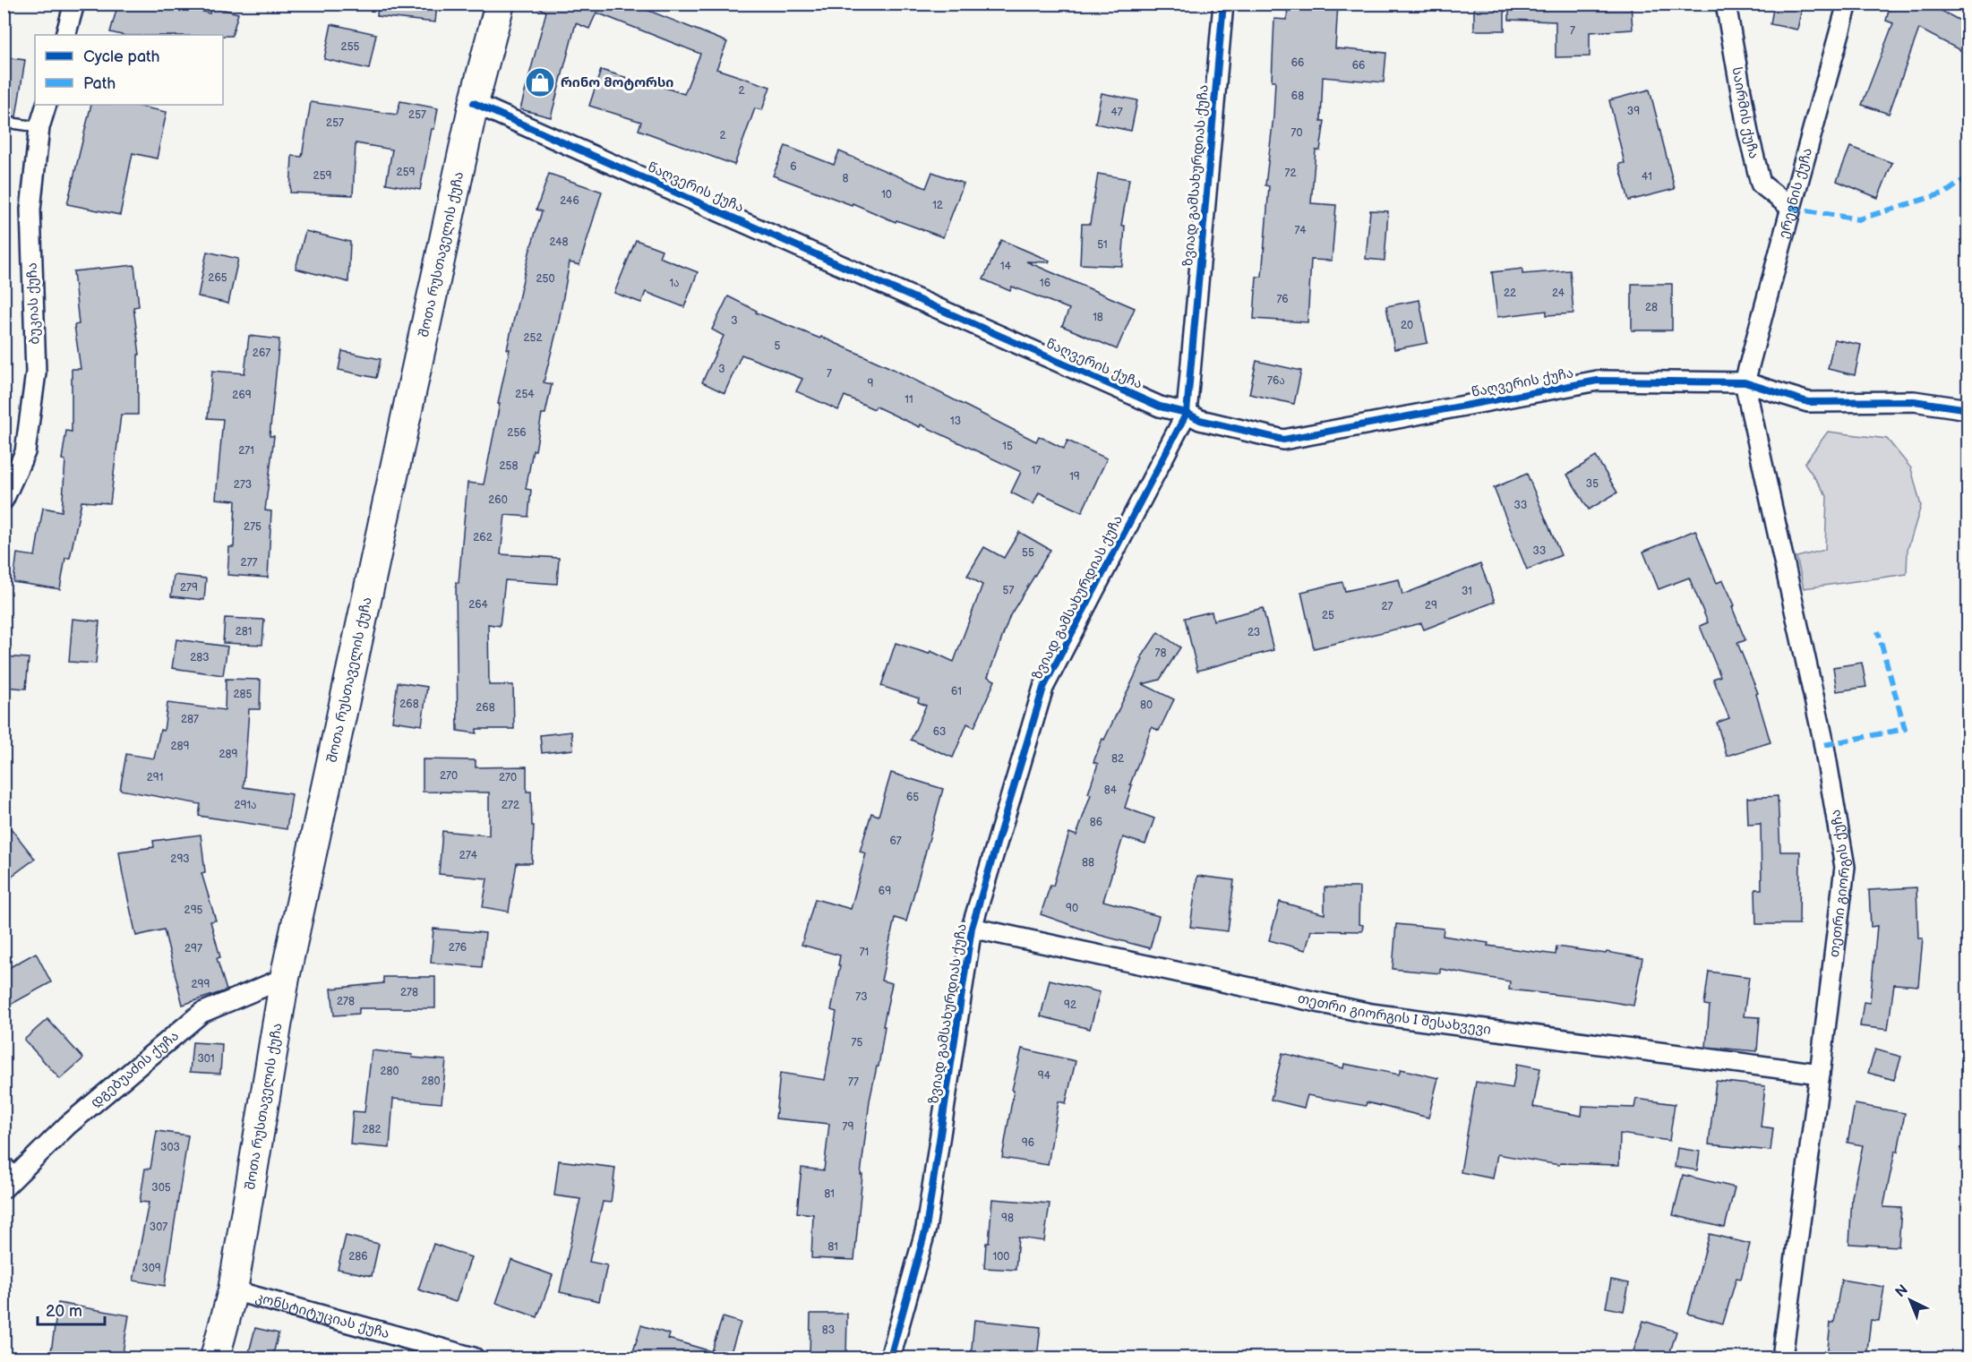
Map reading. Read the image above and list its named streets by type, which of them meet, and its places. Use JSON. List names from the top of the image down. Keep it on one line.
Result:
{"streets":{"main road":["შოთა რუსთაველის ქუჩა"],"street":["საირმის ქუჩა","ზვიად გამსახურდიას ქუჩა","წაღვერის ქუჩა","ერევნის ქუჩა","ბუკიას ქუჩა","თეთრი გიორგის ქუჩა","თეთრი გიორგის I შესახვევი","დგებუაძის ქუჩა","კონსტიტუციას ქუჩა"]},"crossings":[["საირმის ქუჩა","ერევნის ქუჩა"],["ზვიად გამსახურდიას ქუჩა","წაღვერის ქუჩა"],["ზვიად გამსახურდიას ქუჩა","თეთრი გიორგის I შესახვევი"],["წაღვერის ქუჩა","ერევნის ქუჩა"],["წაღვერის ქუჩა","შოთა რუსთაველის ქუჩა"],["წაღვერის ქუჩა","თეთრი გიორგის ქუჩა"],["ერევნის ქუჩა","თეთრი გიორგის ქუჩა"],["შოთა რუსთაველის ქუჩა","დგებუაძის ქუჩა"],["შოთა რუსთაველის ქუჩა","კონსტიტუციას ქუჩა"],["თეთრი გიორგის ქუჩა","თეთრი გიორგის I შესახვევი"]],"places":{"shop":["რინო მოტორსი"]},"house_numbers":["7","255","66","66","2","68","39","47","257","257","70","2","6","259","72","259","41","8","10","246","12","74","248","51","14","265","250","1ა","16","22","24","76","28","18","3","20","252","5","267","3","7","76ა","9","254","269","11","13","256","15","271","258","17","19","35","273","260","33","275","262","33","55","277","279","57","31","264","29","27","25","281","23","78","283","61","285","268","80","268","287","63","289","289","82","270","291","270","84","65","291ა","272","86","67","274","293","88","69","90","295","276","297","71","299","278","73","278","92","75","301","280","94","280","77","79","282","96","303","305","81","98","307","81","286","100","309","83"],"legend":["Cycle path","Path"],"scale_bar":"20 m","north":"top left"}
